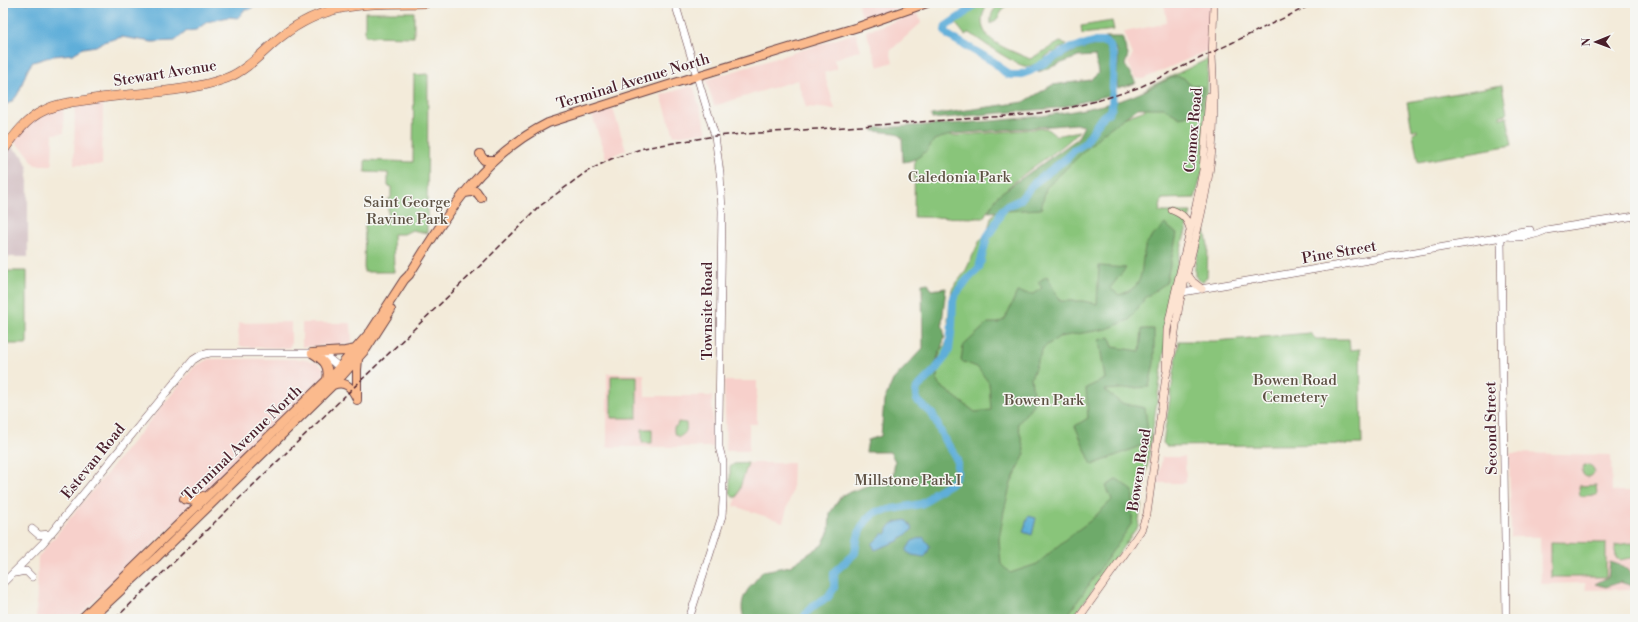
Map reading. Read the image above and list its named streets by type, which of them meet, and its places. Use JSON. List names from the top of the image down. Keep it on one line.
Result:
{"streets":{"highway":["Stewart Avenue"],"main road":["Terminal Avenue North","Comox Road","Bowen Road"],"street":["Pine Street","Townsite Road","Second Street","Estevan Road"]},"crossings":[["Terminal Avenue North","Townsite Road"],["Comox Road","Bowen Road"],["Pine Street","Second Street"],["Pine Street","Bowen Road"]],"parks":["Caledonia Park","Saint George Ravine Park","Bowen Road Cemetery","Bowen Park","Millstone Park I"],"north":"left"}
